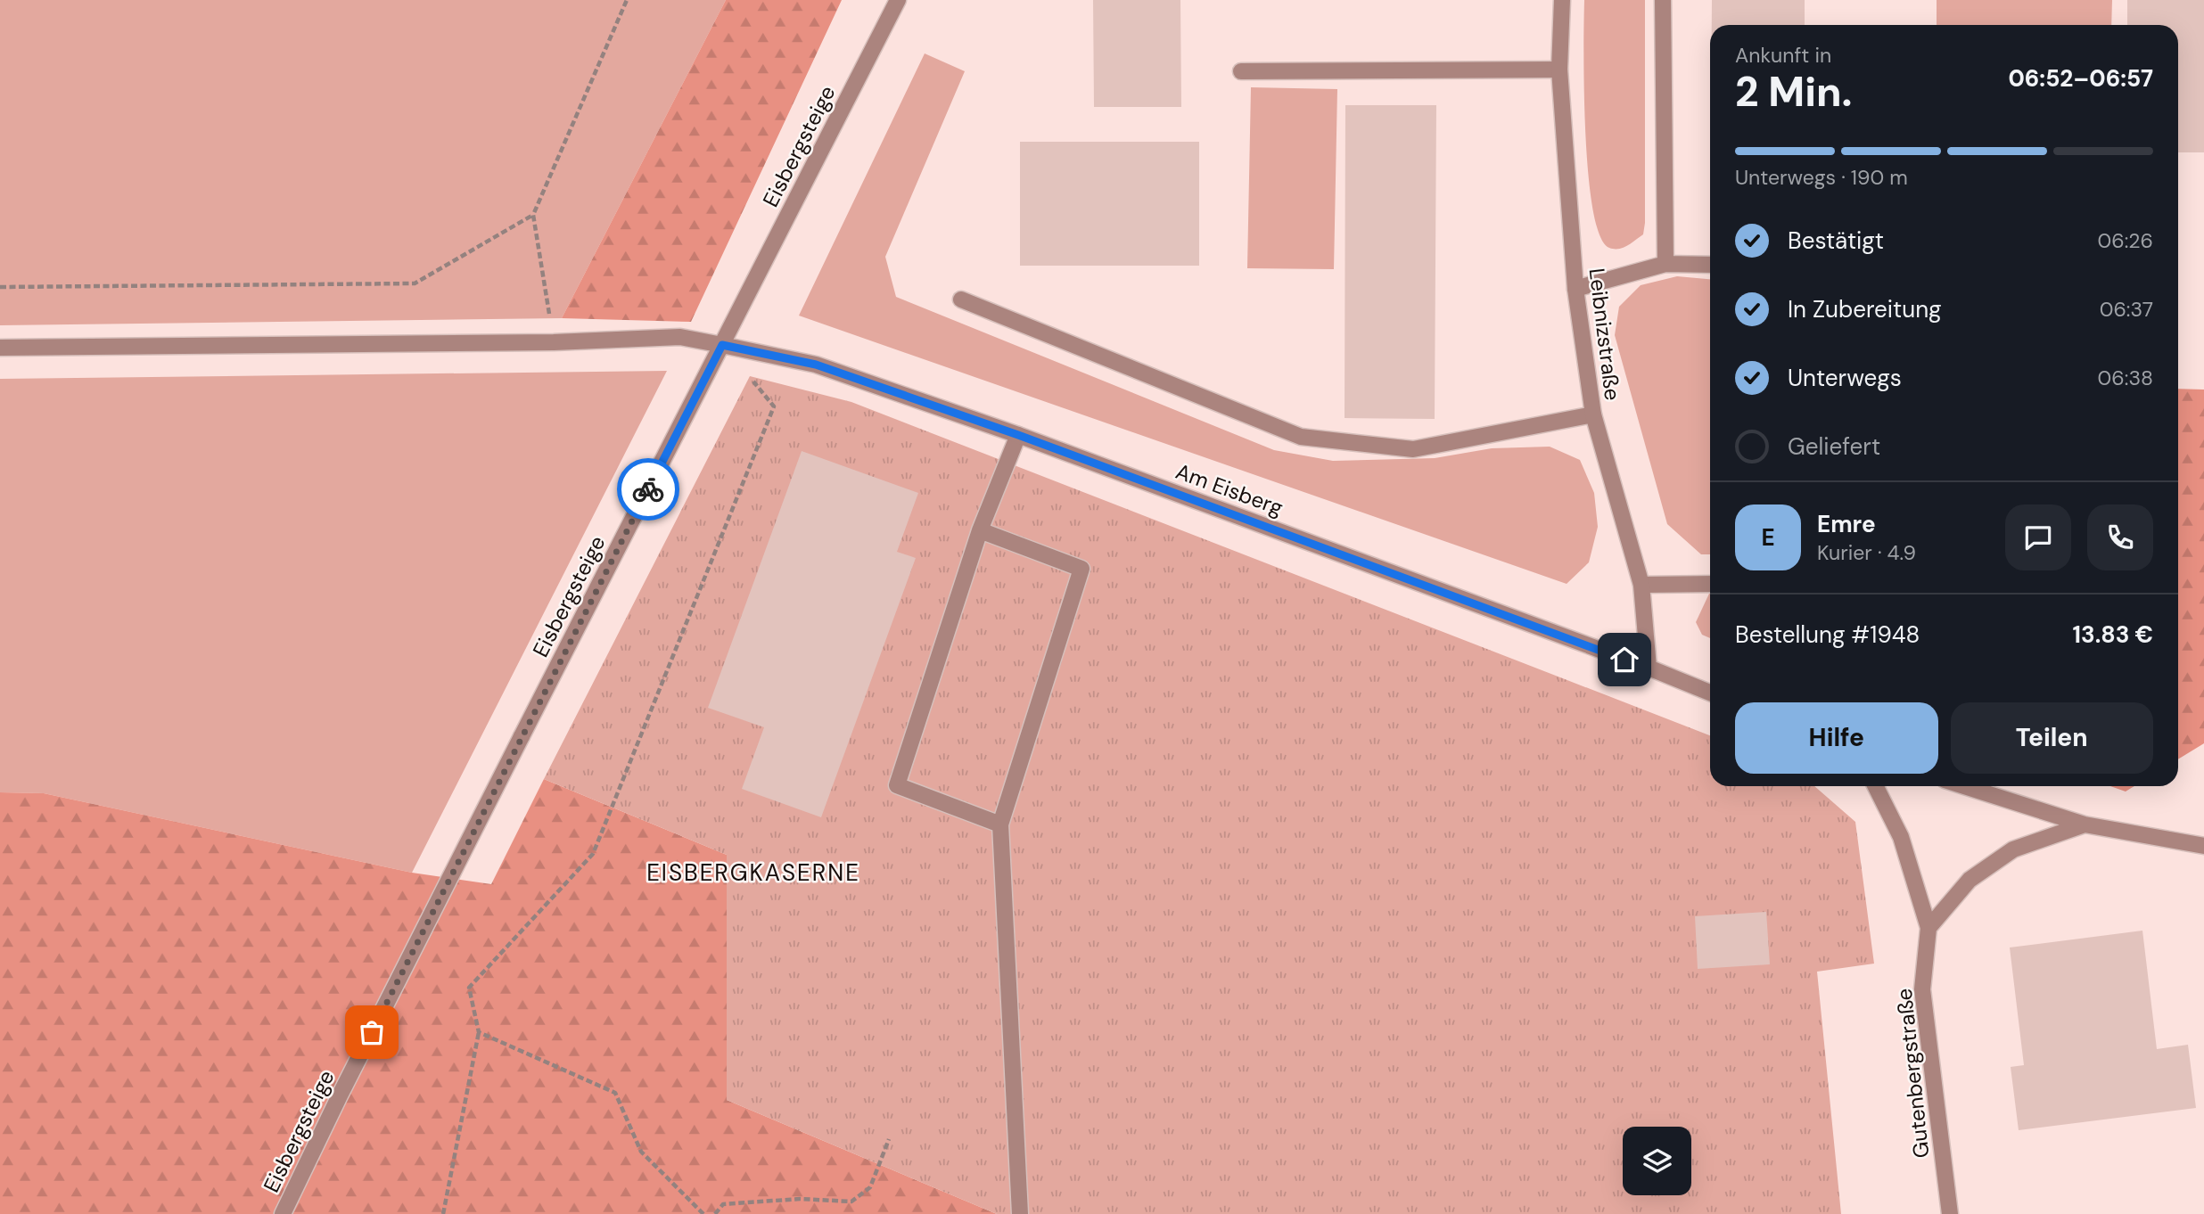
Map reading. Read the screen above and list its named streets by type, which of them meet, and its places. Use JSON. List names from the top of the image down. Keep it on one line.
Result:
{"streets":{"street":["Eisbergsteige","Leibnizstraße","Am Eisberg","Gutenbergstraße"]},"crossings":[["Eisbergsteige","Am Eisberg"],["Leibnizstraße","Am Eisberg"]],"districts":["EISBERGKASERNE"],"page":{"heading":["2 Min.","Ankunft in","06:52–06:57"],"panel":["Emre","Kurier · 4.9","Bestellung #1948","13.83 €"],"bar":"Unterwegs · 190 m","list":[["Bestätigt","06:26"],["In Zubereitung","06:37"],["Unterwegs","06:38"],"Geliefert"],"round":"E","buttons":["Hilfe","Teilen"]}}
